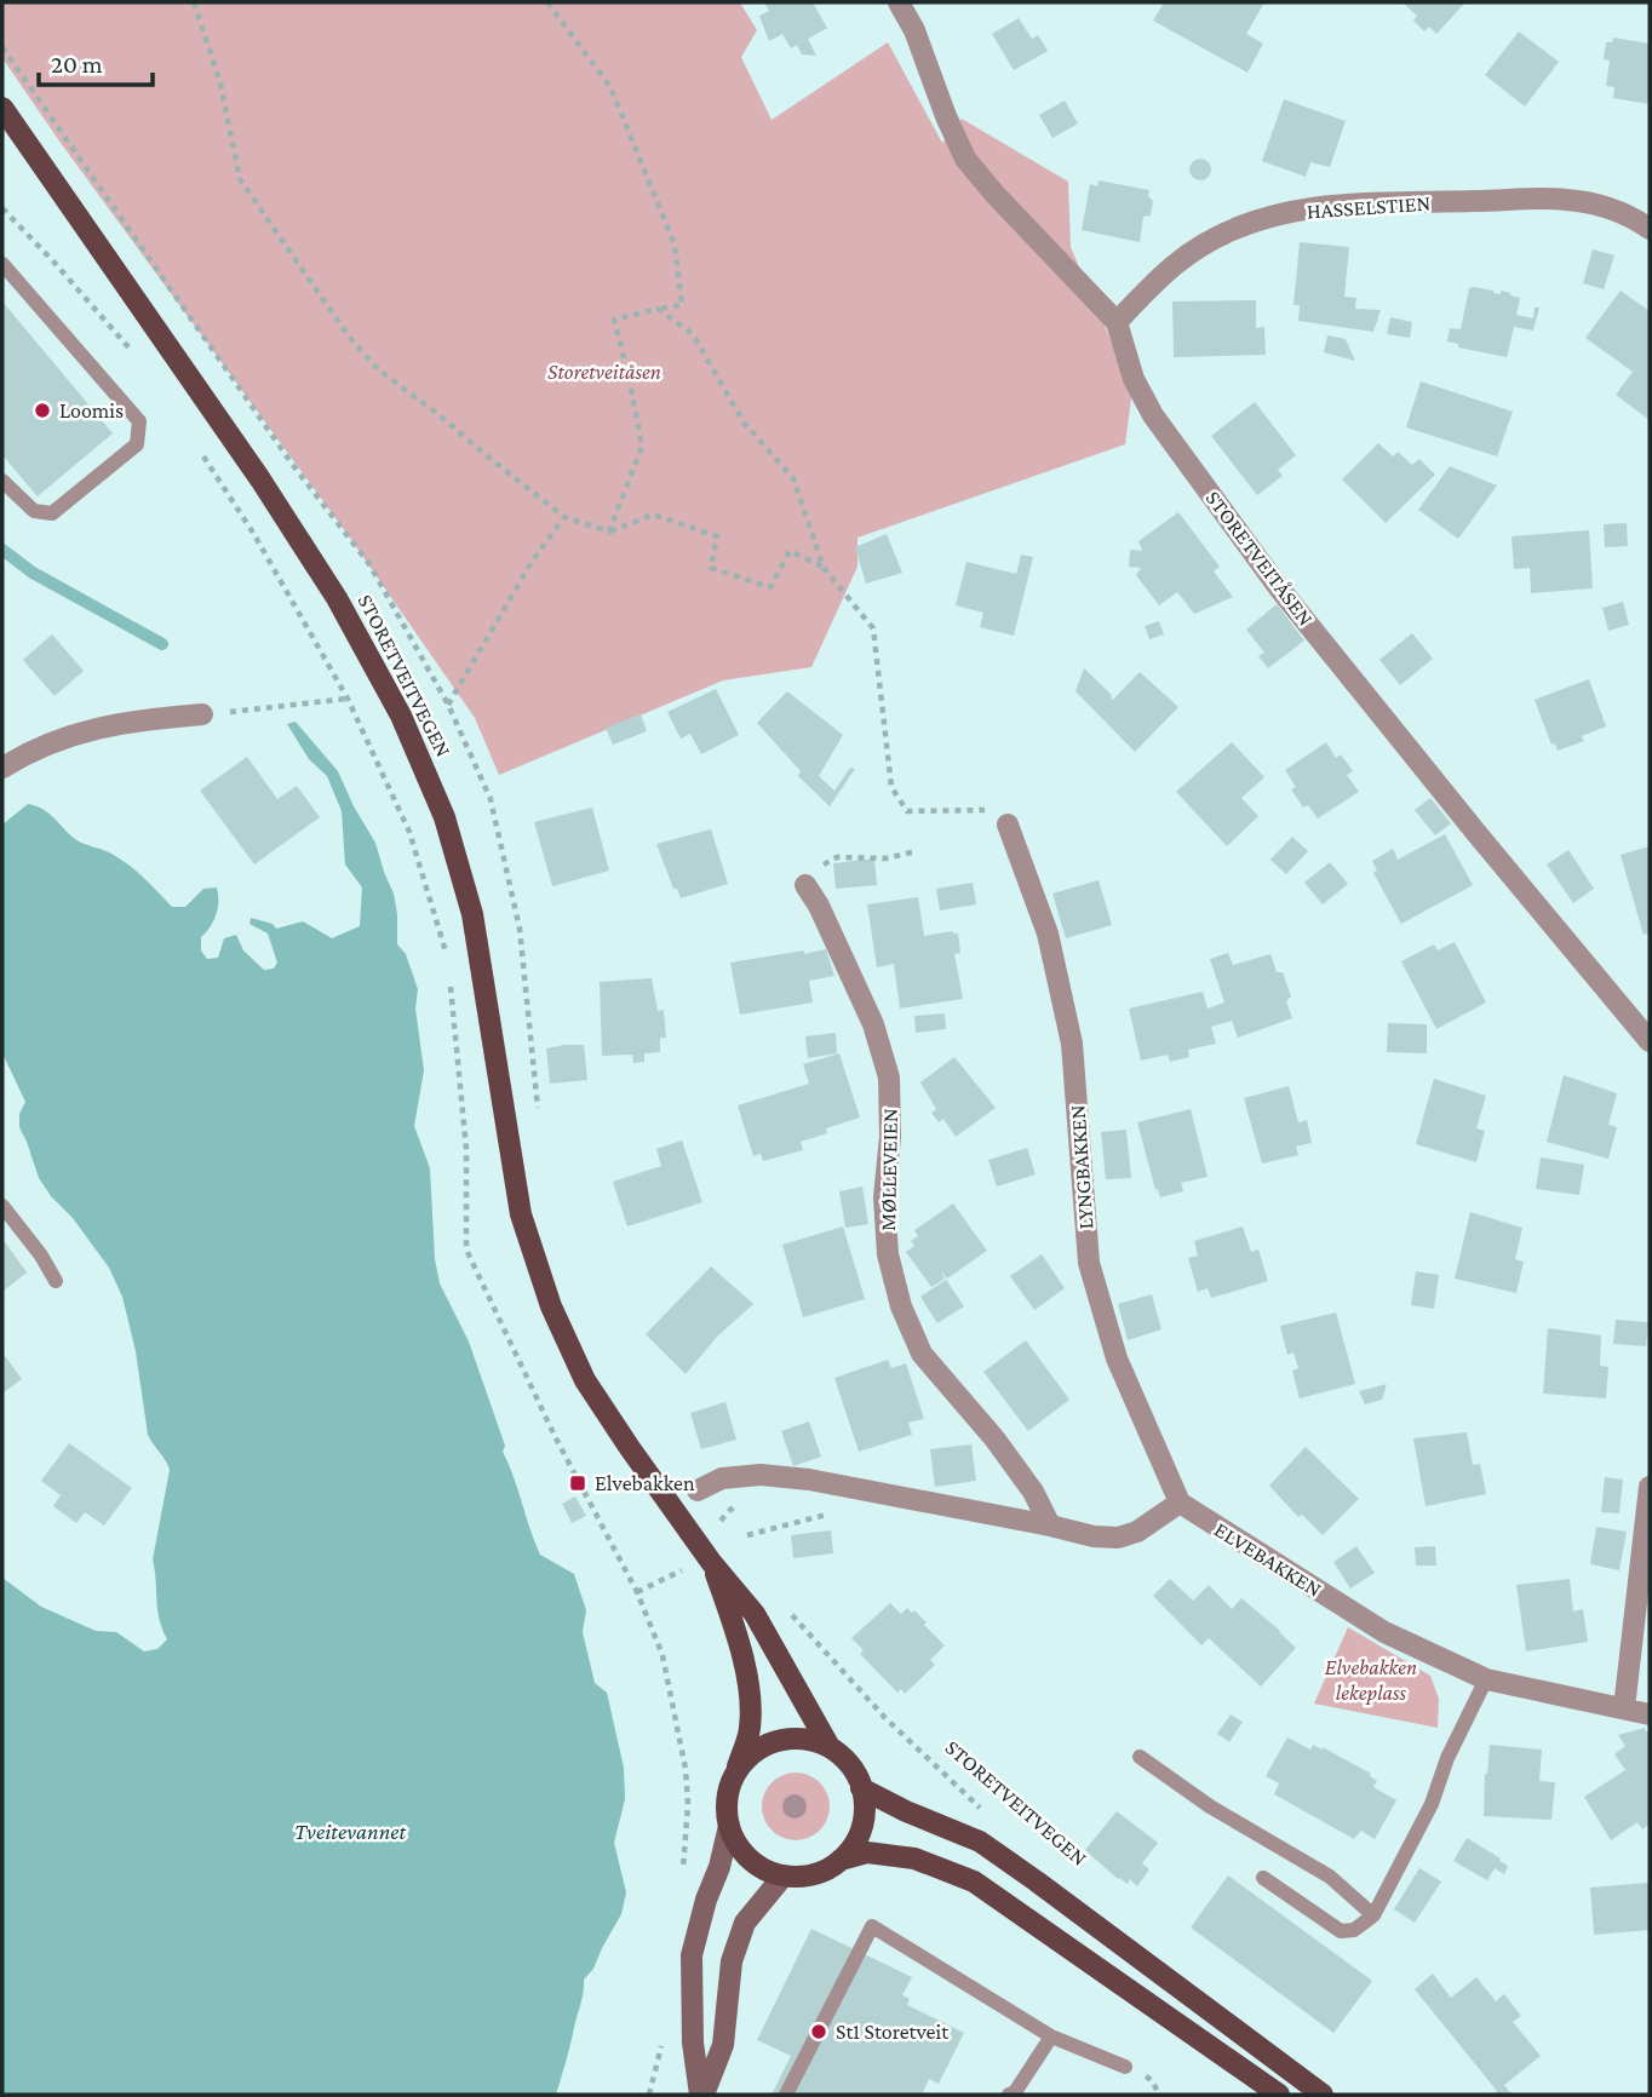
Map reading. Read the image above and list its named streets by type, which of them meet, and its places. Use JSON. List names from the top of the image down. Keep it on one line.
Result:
{"streets":{"main road":["STORETVEITVEGEN"],"street":["HASSELSTIEN","STORETVEITÅSEN","LYNGBAKKEN","MØLLEVEIEN","ELVEBAKKEN"]},"crossings":[["HASSELSTIEN","STORETVEITÅSEN"],["LYNGBAKKEN","ELVEBAKKEN"]],"water":["Tveitevannet"],"parks":["Storetveitåsen","Elvebakken lekeplass"],"places":{"other":["Loomis","St1 Storetveit"],"transit":["Elvebakken"]},"scale_bar":"20 m"}
